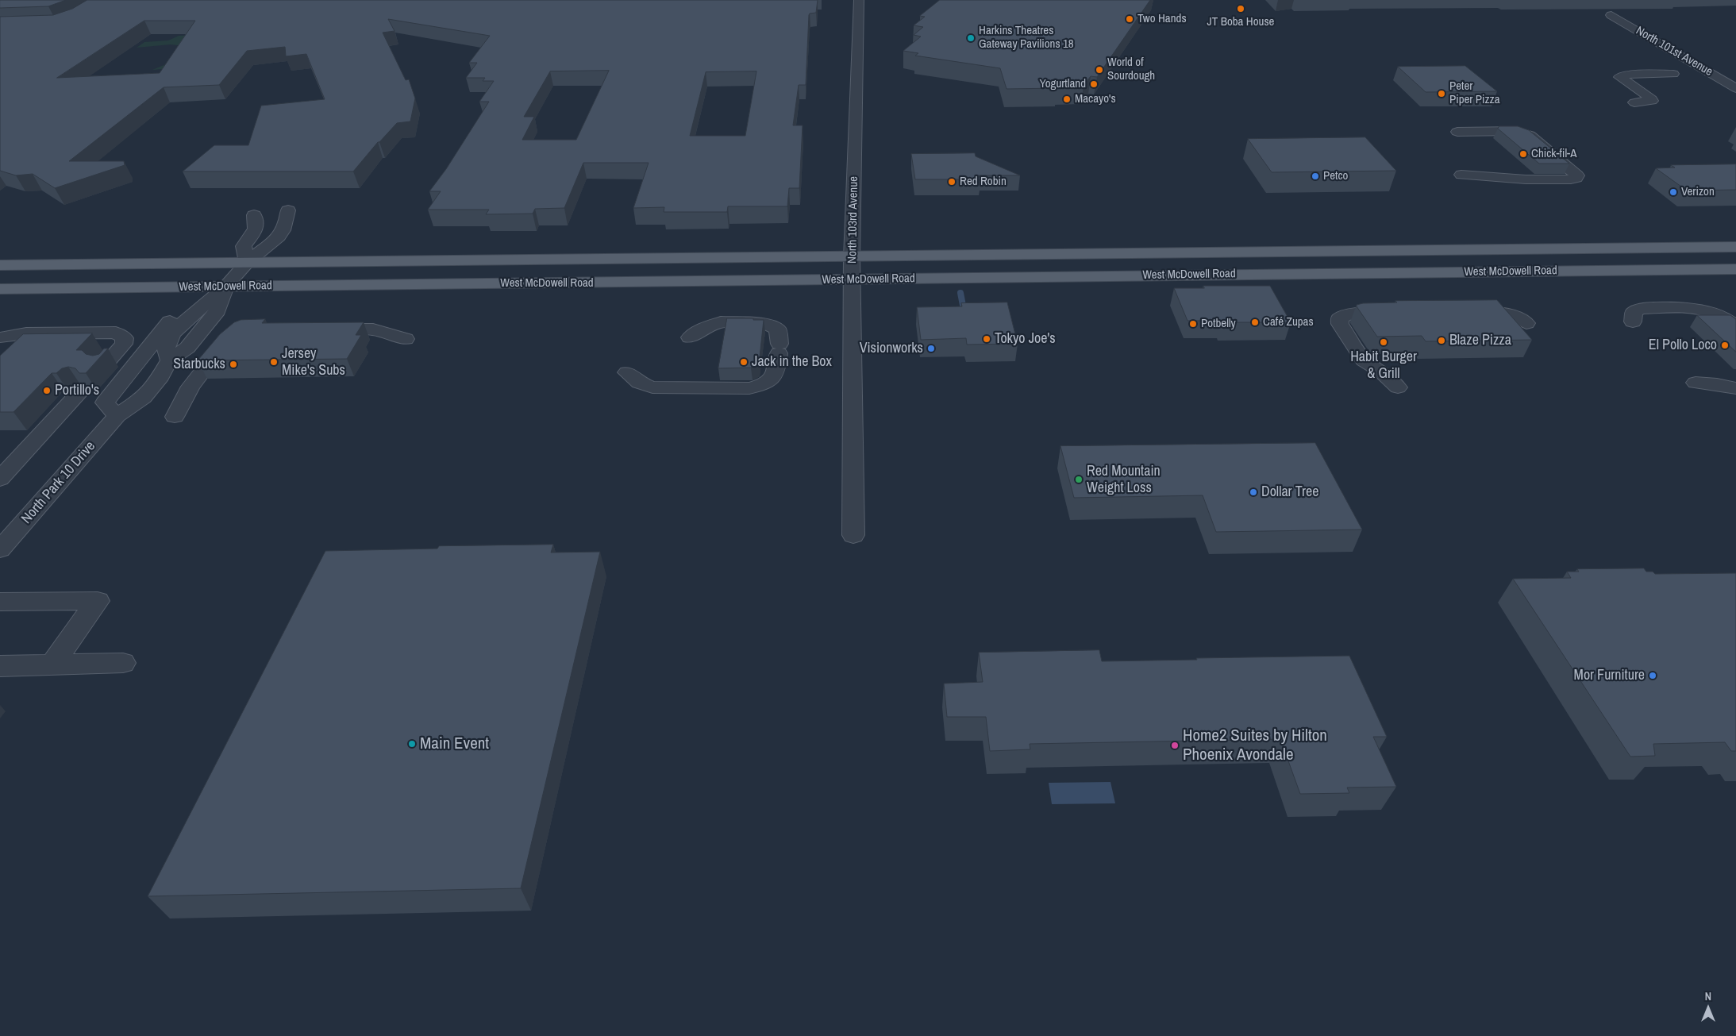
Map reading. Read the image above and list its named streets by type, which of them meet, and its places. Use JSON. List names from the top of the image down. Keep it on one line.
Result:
{"streets":{"main road":["West McDowell Road"],"street":["North 101st Avenue","North 103rd Avenue","North Park 10 Drive"]},"crossings":[["North 103rd Avenue","West McDowell Road"],["West McDowell Road","North Park 10 Drive"]],"places":["JT Boba House","Two Hands","Harkins Theatres Gateway Pavilions 18","World of Sourdough","Yogurtland","Peter Piper Pizza","Macayo's","Chick-fil-A","Petco","Red Robin","Verizon","Café Zupas","Potbelly","Tokyo Joe's","Blaze Pizza","Habit Burger & Grill","El Pollo Loco","Visionworks","Jersey Mike's Subs","Jack in the Box","Starbucks","Portillo's","Red Mountain Weight Loss","Dollar Tree","Mor Furniture","Main Event","Home2 Suites by Hilton Phoenix Avondale"],"north":"top"}
